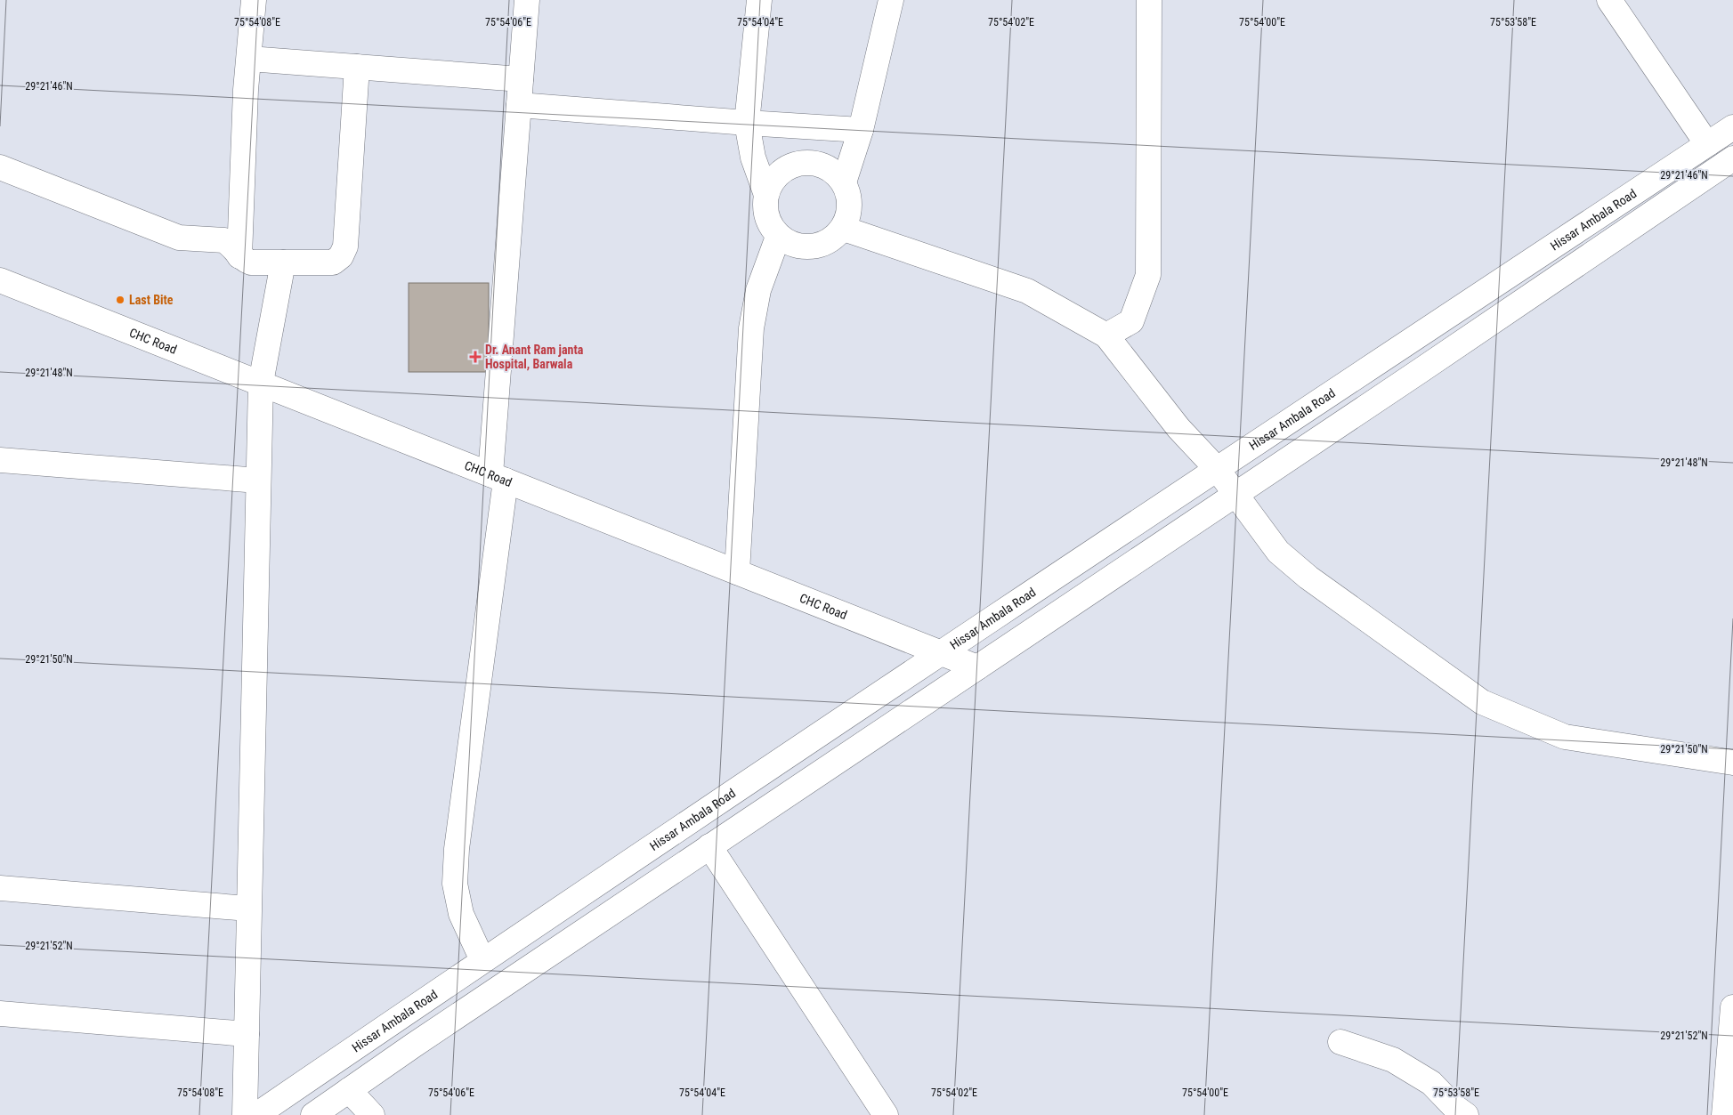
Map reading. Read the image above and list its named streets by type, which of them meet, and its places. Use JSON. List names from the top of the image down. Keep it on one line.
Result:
{"streets":{"street":["Hissar Ambala Road","CHC Road"]},"crossings":[["Hissar Ambala Road","CHC Road"]],"places":{"other":["Last Bite"],"health":["Dr. Anant Ram janta Hospital, Barwala"]},"coordinates":["75°54'08\"E","75°54'06\"E","75°54'04\"E","75°54'02\"E","75°54'00\"E","75°53'58\"E","29°21'46\"N","29°21'48\"N","29°21'50\"N","29°21'52\"N"]}
